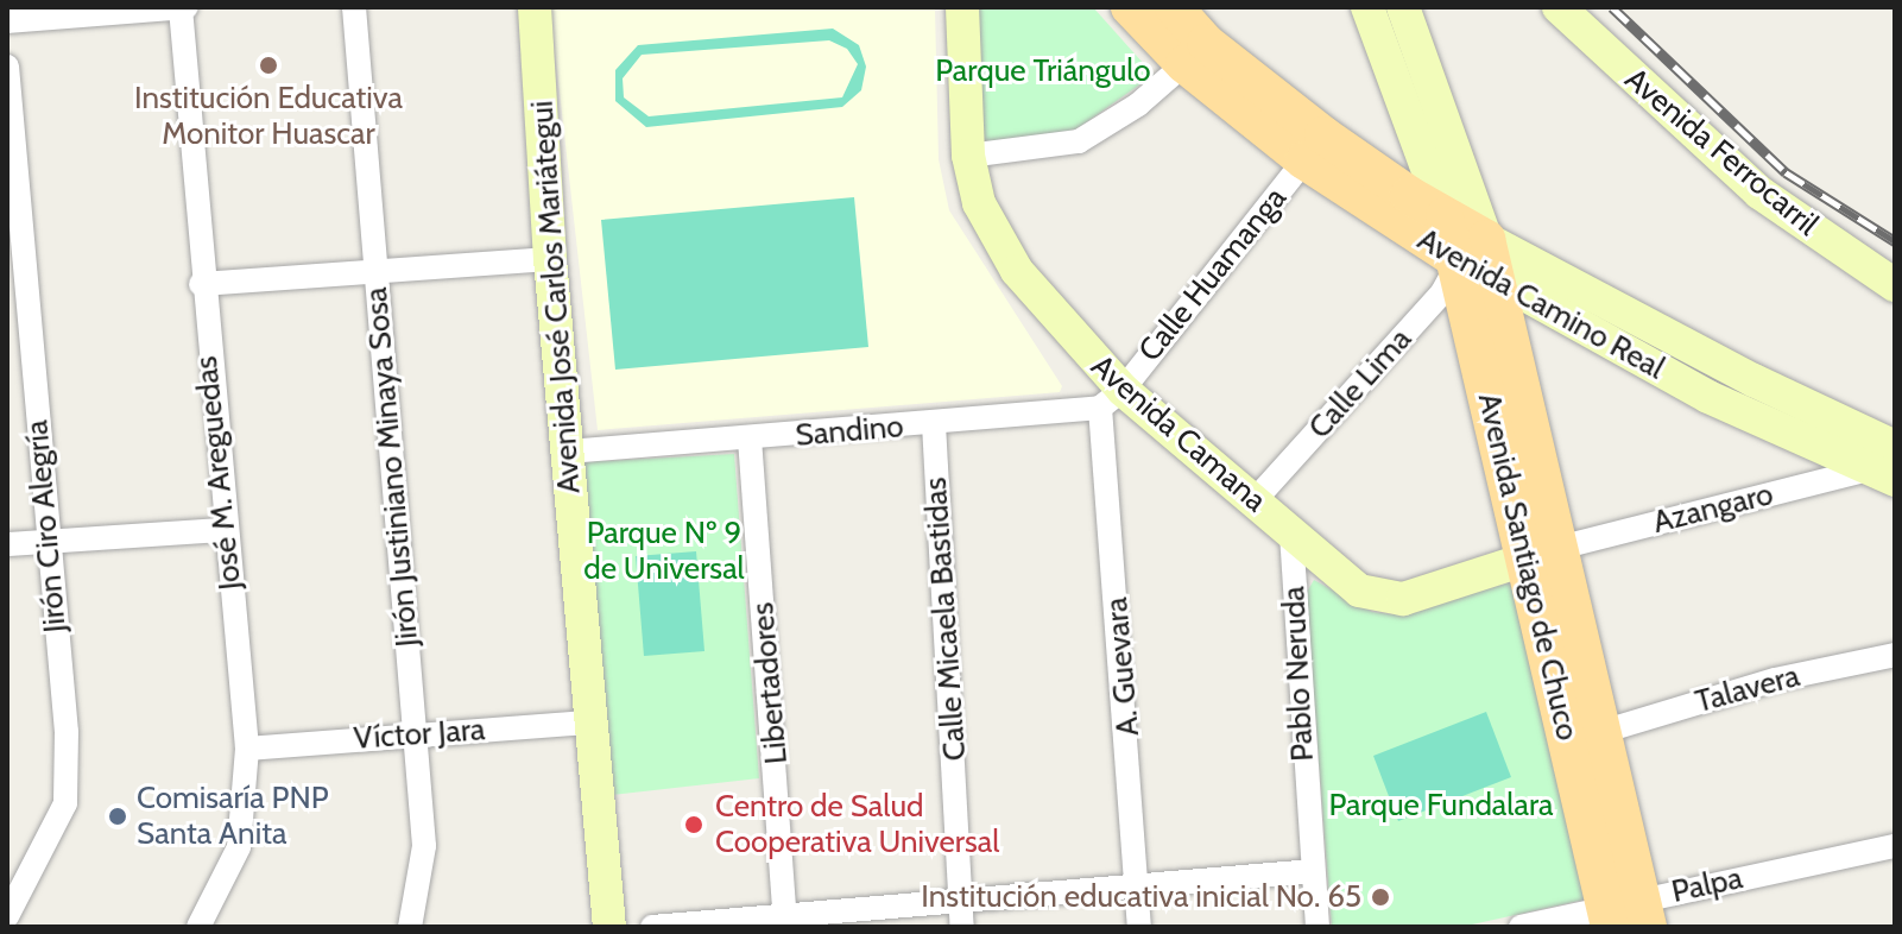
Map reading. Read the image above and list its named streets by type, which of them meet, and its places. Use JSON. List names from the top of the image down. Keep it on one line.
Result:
{"streets":{"main road":["Avenida Camino Real","Avenida Santiago de Chuco"],"street":["Avenida Ferrocarril","Calle Huamanga","Avenida José Carlos Mariátegui","Calle Lima","Sandino","Avenida Camana","Jirón Justiniano Minaya Sosa","José M. Areguedas","Azangaro","Jirón Ciro Alegría","Calle Micaela Bastidas","A. Guevara","Pablo Neruda","Libertadores","Talavera","Víctor Jara","Palpa"]},"crossings":[["Calle Huamanga","Avenida Camino Real"],["Calle Huamanga","Sandino"],["Calle Huamanga","Avenida Camana"],["Calle Huamanga","A. Guevara"],["Avenida José Carlos Mariátegui","Sandino"],["Avenida José Carlos Mariátegui","Víctor Jara"],["Avenida Camino Real","Calle Lima"],["Avenida Camino Real","Azangaro"],["Avenida Camino Real","Avenida Santiago de Chuco"],["Calle Lima","Avenida Camana"],["Calle Lima","Avenida Santiago de Chuco"],["Sandino","Avenida Camana"],["Sandino","Calle Micaela Bastidas"],["Sandino","A. Guevara"],["Sandino","Libertadores"],["Avenida Camana","Azangaro"],["Avenida Camana","Avenida Santiago de Chuco"],["Avenida Camana","A. Guevara"],["Avenida Camana","Pablo Neruda"],["Jirón Justiniano Minaya Sosa","Víctor Jara"],["José M. Areguedas","Víctor Jara"],["Azangaro","Avenida Santiago de Chuco"],["Avenida Santiago de Chuco","Talavera"],["Avenida Santiago de Chuco","Palpa"]],"parks":["Parque Triángulo","Parque Nº 9 de Universal","Parque Fundalara"],"places":["Institución Educativa Monitor Huascar","Comisaría PNP Santa Anita","Centro de Salud Cooperativa Universal","Institución educativa inicial No. 65"]}
